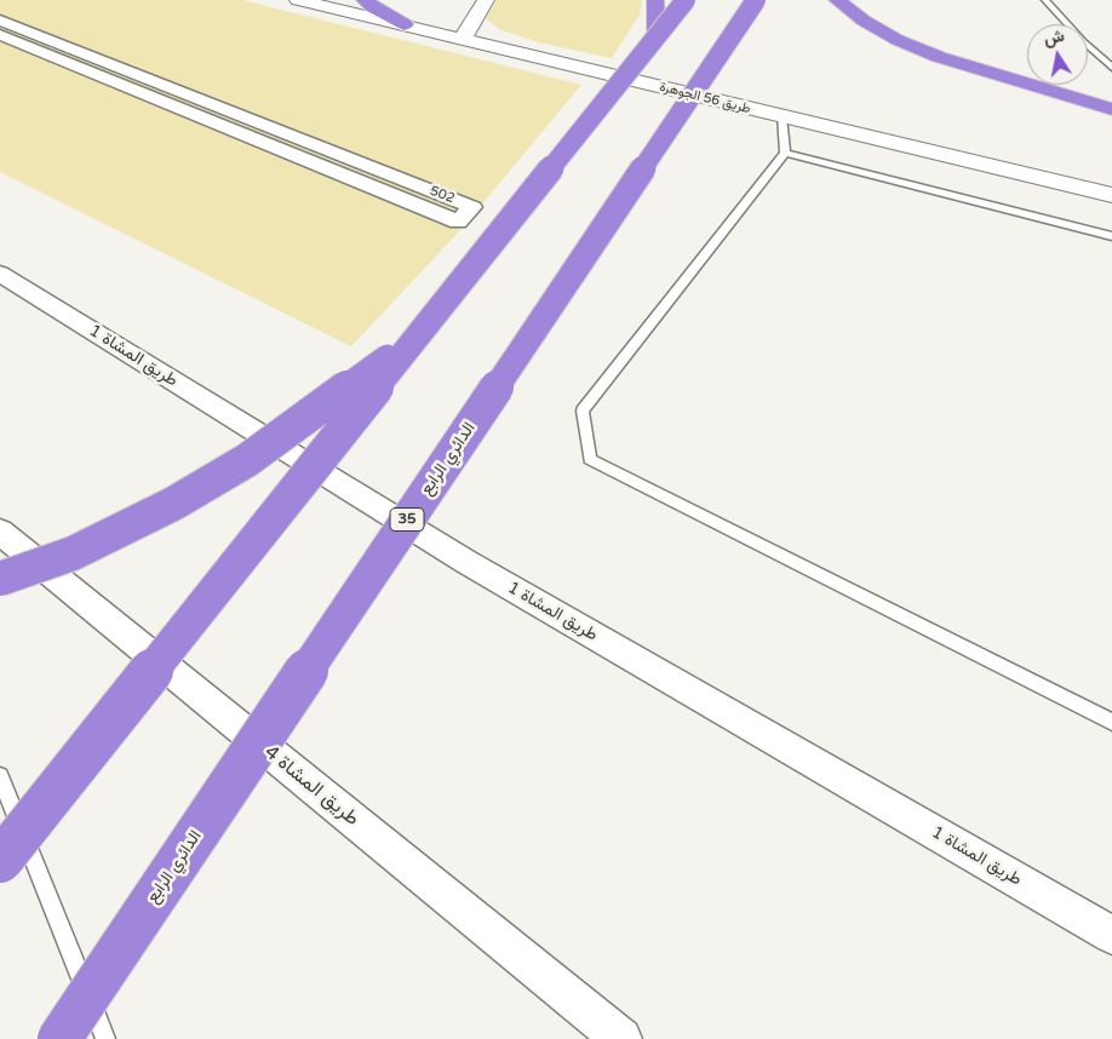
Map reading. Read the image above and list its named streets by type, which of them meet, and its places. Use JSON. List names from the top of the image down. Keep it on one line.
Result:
{"streets":{"highway":["الدائري الرابع","35"],"main road":["طريق 56 الجوهرة"],"street":["502","طريق المشاة 1","طريق المشاة 4"]},"north":"top"}
